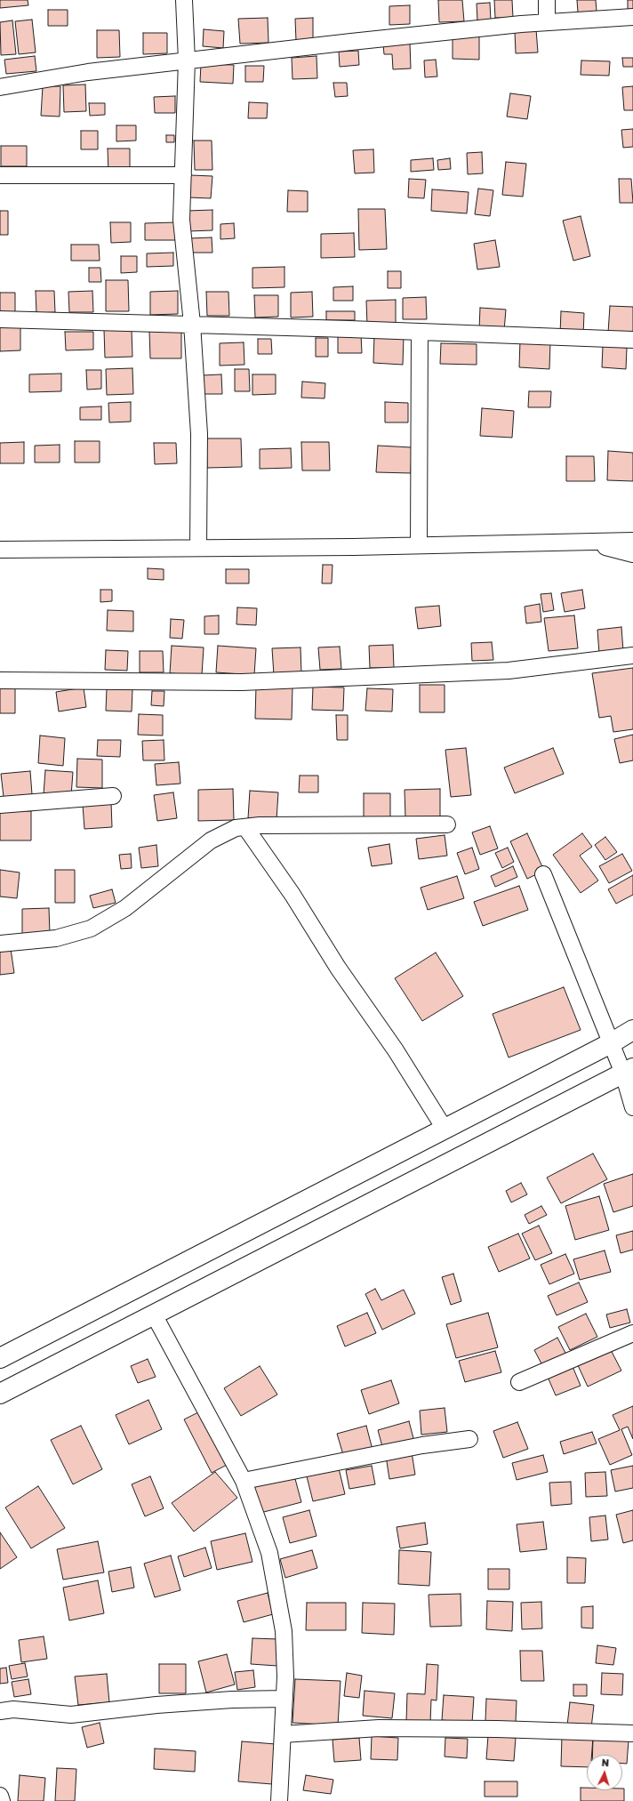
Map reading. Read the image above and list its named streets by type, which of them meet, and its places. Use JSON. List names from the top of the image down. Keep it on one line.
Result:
{"north":"top"}
